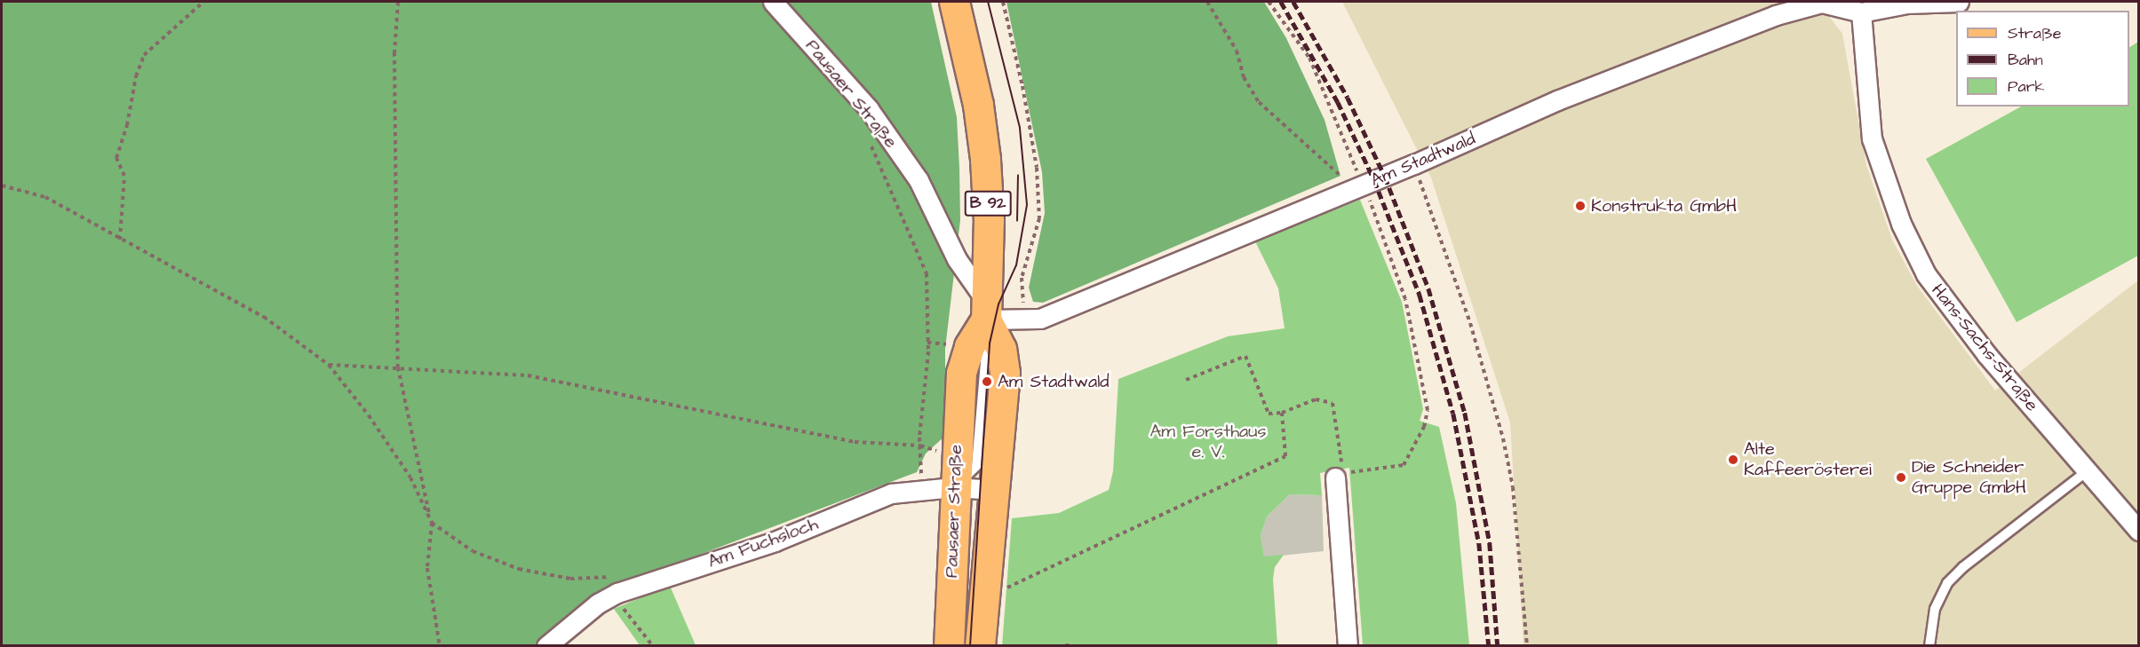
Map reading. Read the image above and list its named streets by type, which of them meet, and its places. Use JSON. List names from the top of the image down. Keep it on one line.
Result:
{"streets":{"main road":["Pausaer Straße","B 92"],"street":["Am Stadtwald","Hans-Sachs-Straße","Am Fuchsloch"]},"crossings":[["Pausaer Straße","Am Stadtwald"],["Pausaer Straße","Am Fuchsloch"],["Am Stadtwald","Hans-Sachs-Straße"]],"parks":["Am Forsthaus e. V."],"places":["Konstrukta GmbH","Am Stadtwald","Alte Kaffeerösterei","Die Schneider Gruppe GmbH"],"legend":["Straße","Bahn","Park"]}
